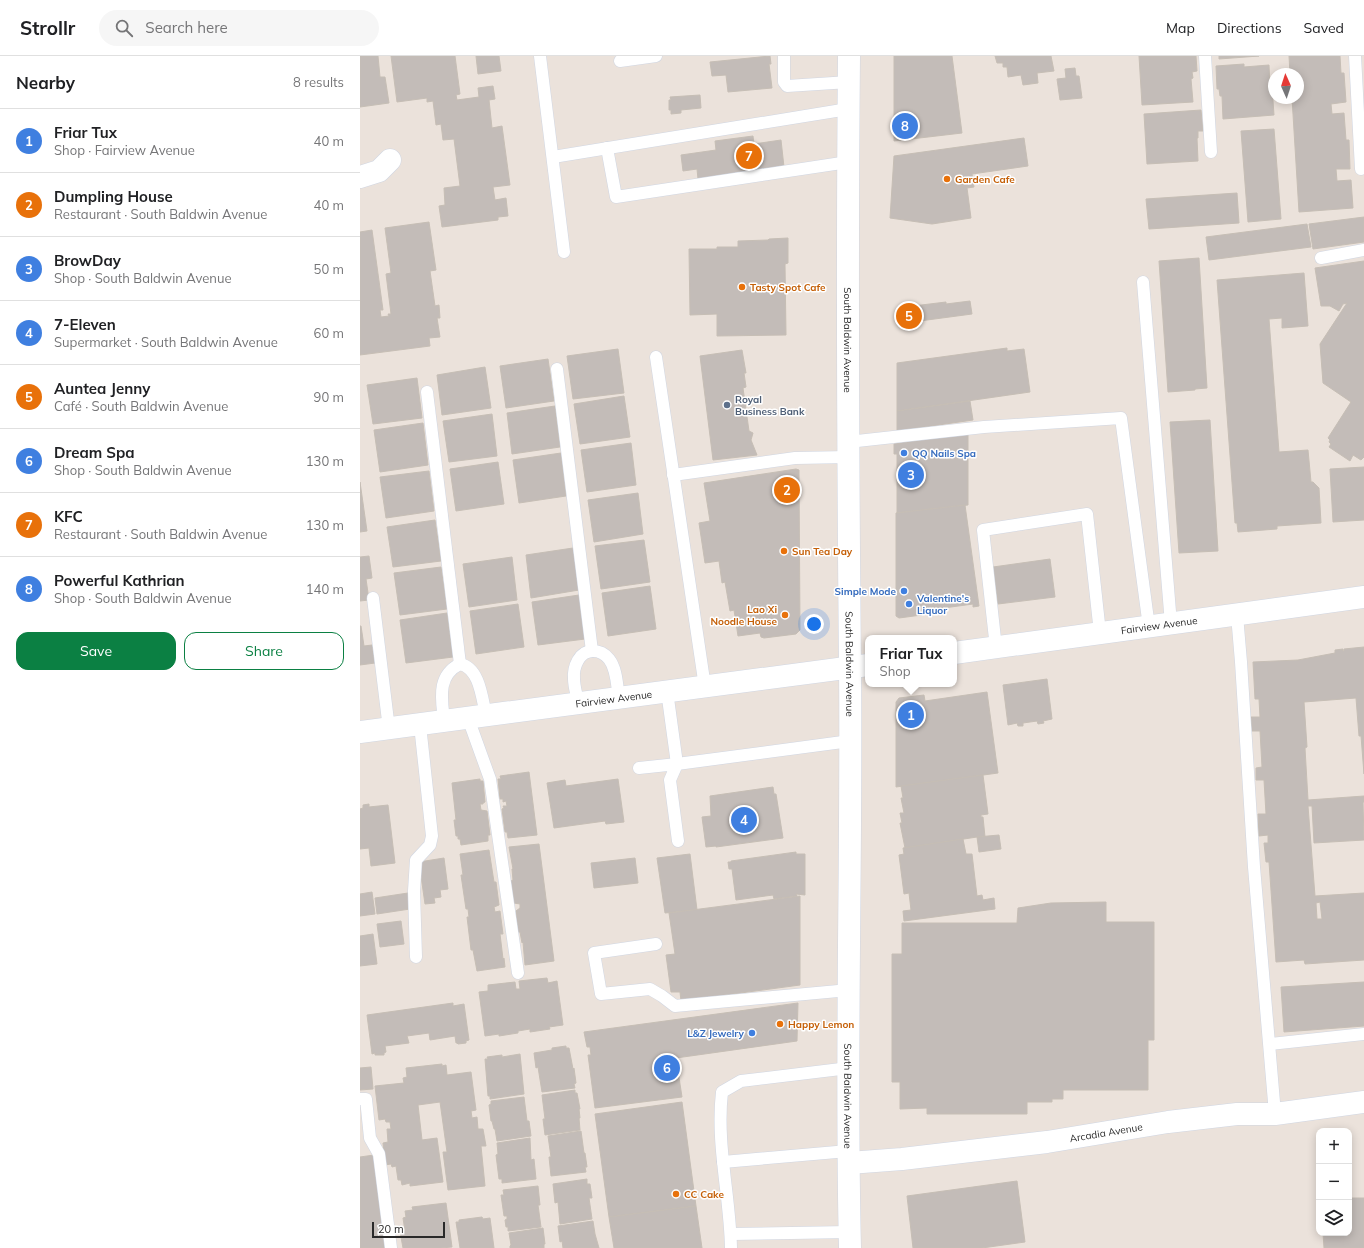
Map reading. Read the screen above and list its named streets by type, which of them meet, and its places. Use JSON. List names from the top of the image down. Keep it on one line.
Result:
{"streets":{"street":["South Baldwin Avenue","Fairview Avenue","Arcadia Avenue"]},"crossings":[["South Baldwin Avenue","Fairview Avenue"],["South Baldwin Avenue","Arcadia Avenue"]],"places":["Garden Cafe","Tasty Spot Cafe","Royal Business Bank","QQ Nails Spa","Sun Tea Day","Simple Mode","Valentine's Liquor","Lao Xi Noodle House","Happy Lemon","L&Z Jewelry","CC Cake"],"scale_bar":"20 m","north":"top","page":{"header":"Strollr","search":"Search here","nav":["Map","Directions","Saved"],"heading":["Nearby","8 results"],"list":[{"mark":"1","name":"Friar Tux","note":"Shop · Fairview Avenue","value":"40 m"},{"mark":"2","name":"Dumpling House","note":"Restaurant · South Baldwin Avenue","value":"40 m"},{"mark":"3","name":"BrowDay","note":"Shop · South Baldwin Avenue","value":"50 m"},{"mark":"4","name":"7-Eleven","note":"Supermarket · South Baldwin Avenue","value":"60 m"},{"mark":"5","name":"Auntea Jenny","note":"Café · South Baldwin Avenue","value":"90 m"},{"mark":"6","name":"Dream Spa","note":"Shop · South Baldwin Avenue","value":"130 m"},{"mark":"7","name":"KFC","note":"Restaurant · South Baldwin Avenue","value":"130 m"},{"mark":"8","name":"Powerful Kathrian","note":"Shop · South Baldwin Avenue","value":"140 m"}],"pins":["8","7","5","3","2","1","4","6"],"buttons":["Save","Share"],"popup":["Friar Tux","Shop"],"map_buttons":["+","−"],"scale":"20 m"}}
